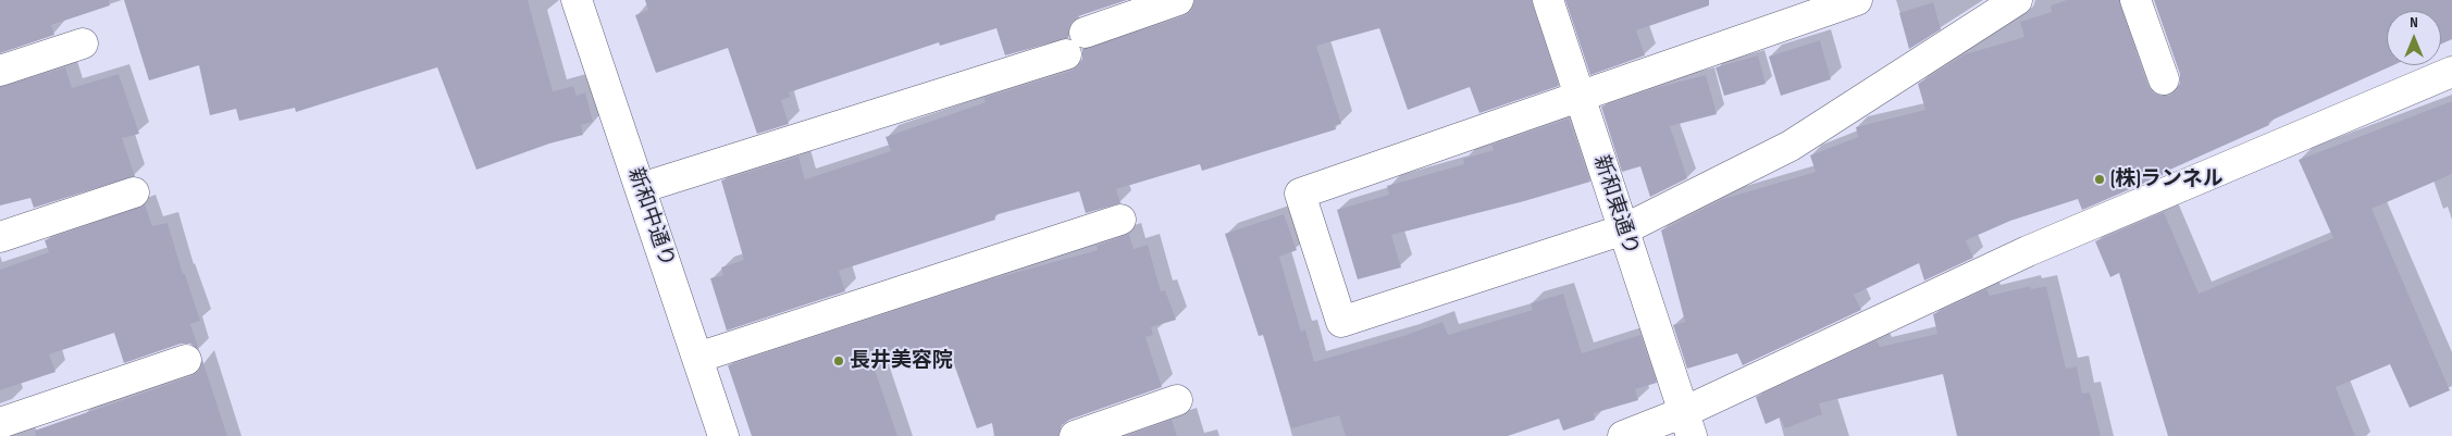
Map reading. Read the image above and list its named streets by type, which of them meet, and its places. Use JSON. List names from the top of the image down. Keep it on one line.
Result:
{"streets":{"street":["新和東通り","新和中通り"]},"places":["(株)ランネル","長井美容院"],"north":"top"}
